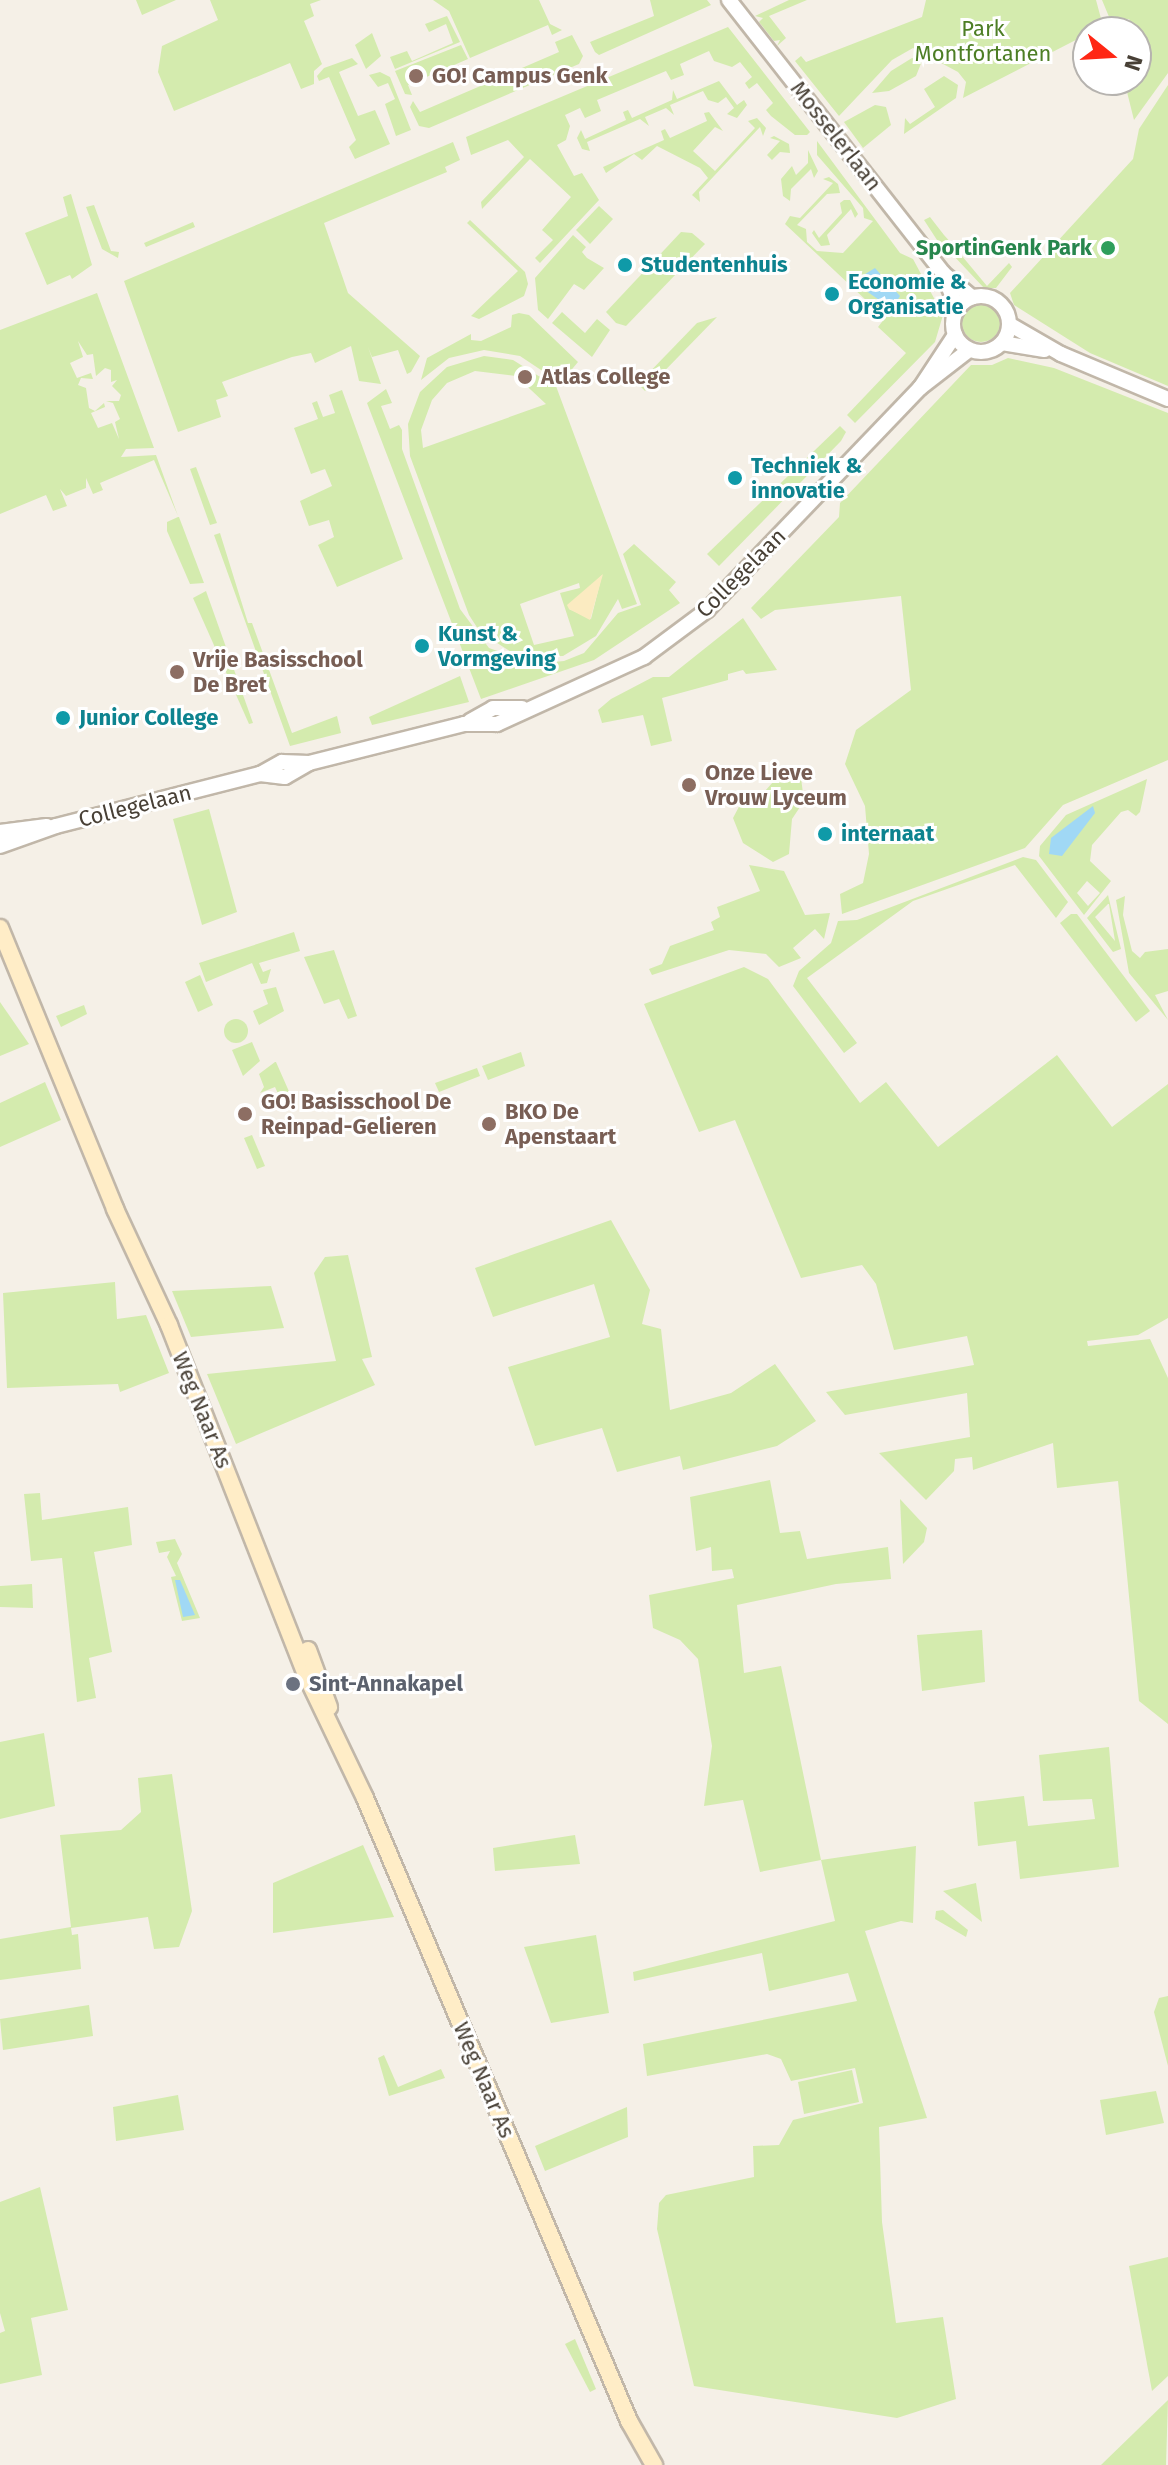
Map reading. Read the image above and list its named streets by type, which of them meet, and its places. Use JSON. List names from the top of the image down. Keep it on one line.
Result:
{"streets":{"main road":["Weg Naar As"],"street":["Mosselerlaan","Collegelaan"]},"crossings":[["Mosselerlaan","Collegelaan"]],"parks":["Park Montfortanen"],"places":["GO! Campus Genk","SportinGenk Park","Studentenhuis","Economie & Organisatie","Atlas College","Techniek & innovatie","Kunst & Vormgeving","Vrije Basisschool De Bret","Junior College","Onze Lieve Vrouw Lyceum","internaat","GO! Basisschool De Reinpad-Gelieren","BKO De Apenstaart","Sint-Annakapel"],"north":"right"}
